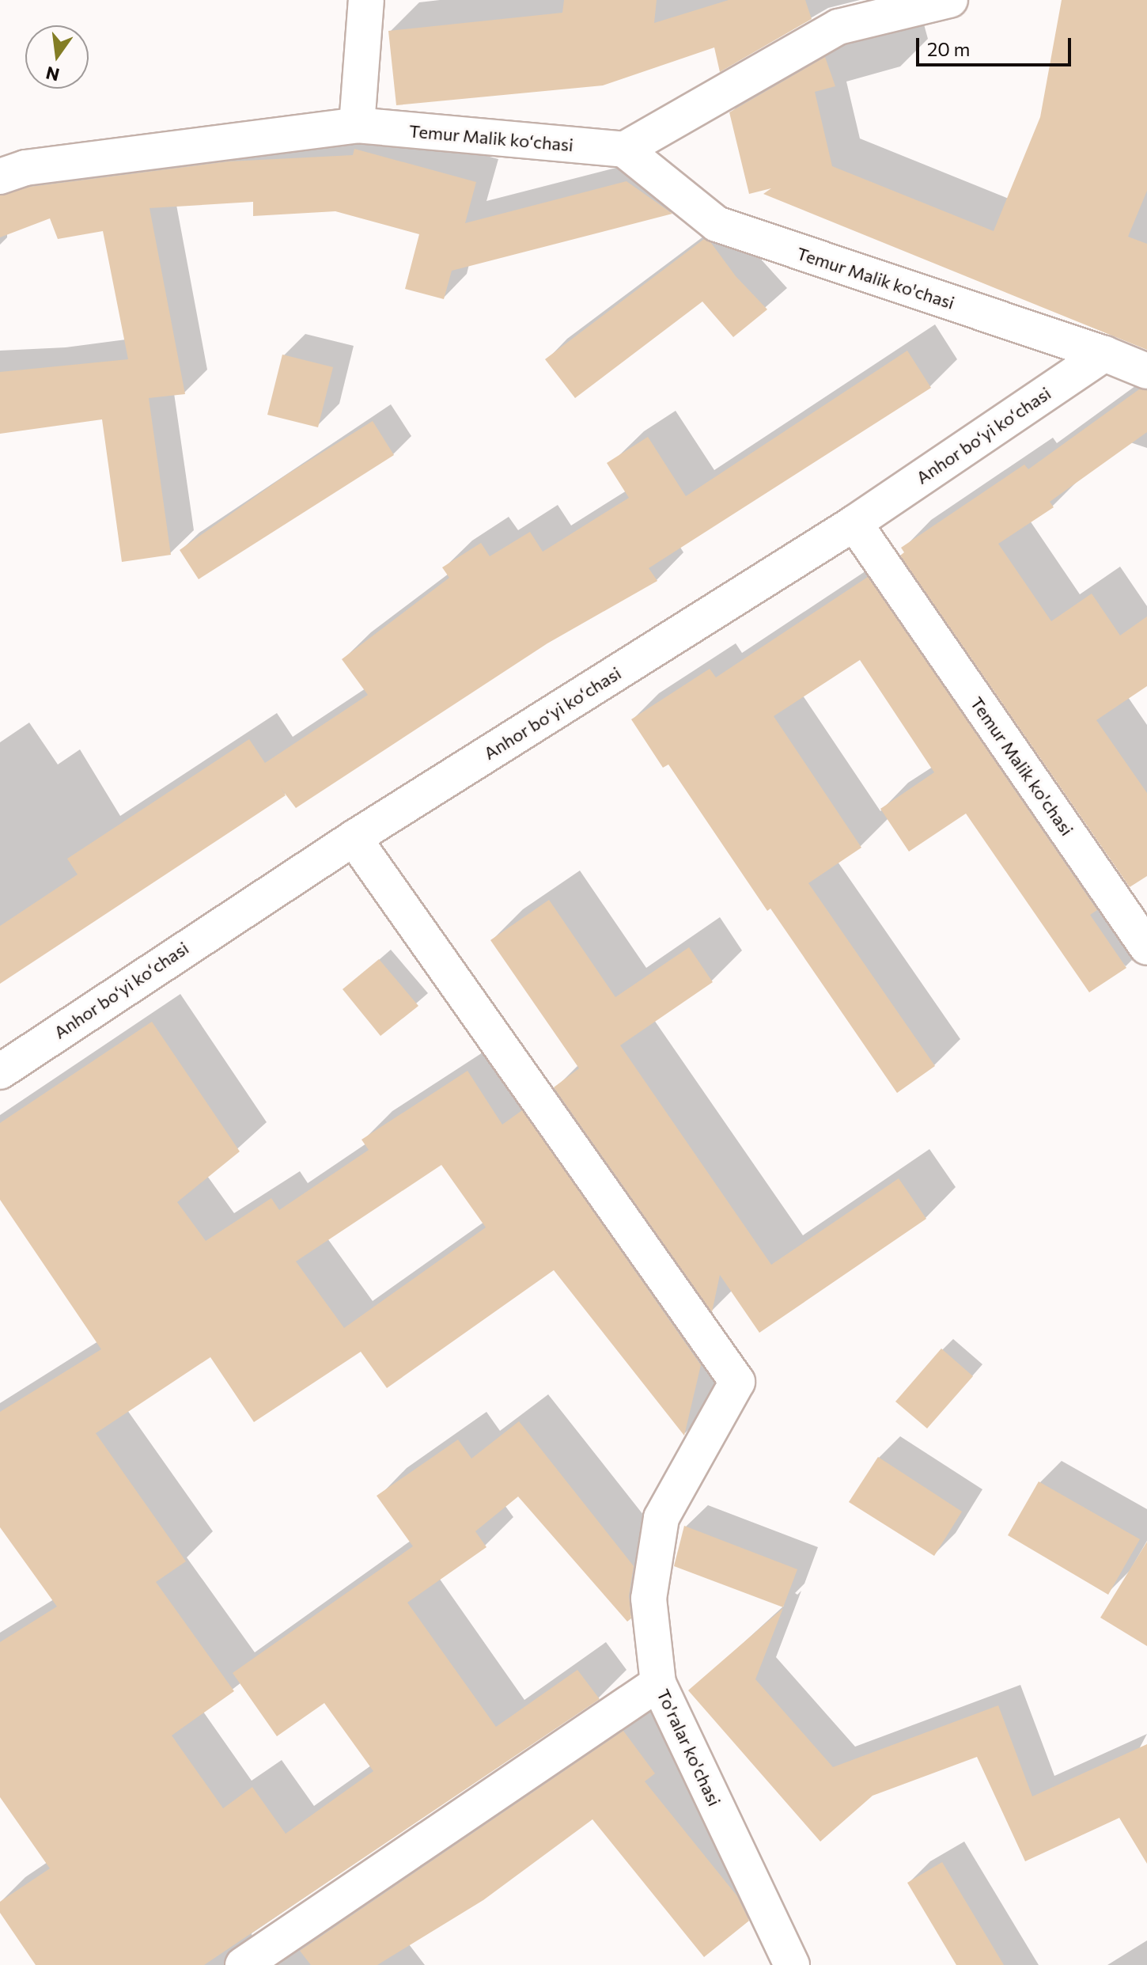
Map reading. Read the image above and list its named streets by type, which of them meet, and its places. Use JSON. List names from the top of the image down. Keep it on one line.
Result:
{"streets":{"street":["Temur Malik koʻchasi","Temur Malik ko'chasi","Anhor boʻyi koʻchasi","To'ralar ko'chasi"]},"crossings":[["Temur Malik koʻchasi","Temur Malik ko'chasi"],["Temur Malik ko'chasi","Anhor boʻyi koʻchasi"],["Anhor boʻyi koʻchasi","To'ralar ko'chasi"]],"scale_bar":"20 m","north":"bottom"}
